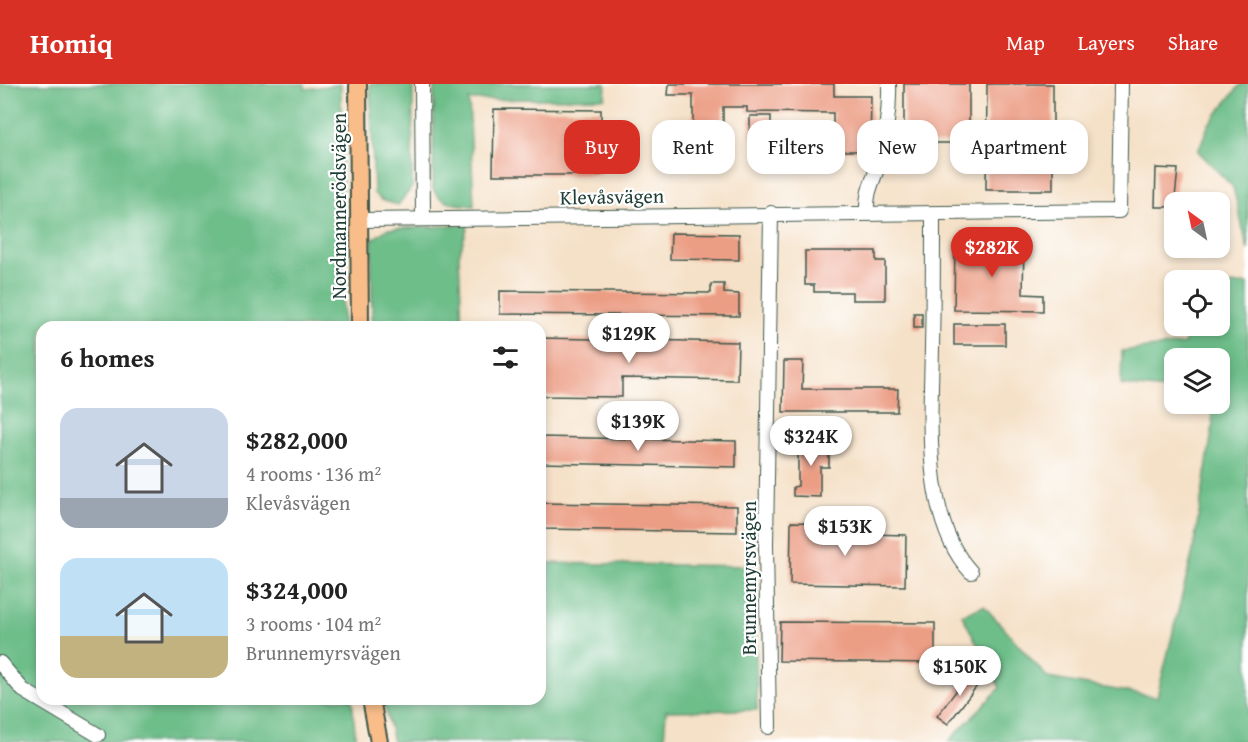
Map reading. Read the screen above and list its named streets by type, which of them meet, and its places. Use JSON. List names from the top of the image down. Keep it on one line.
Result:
{"streets":{"main road":["Nordmannerödsvägen"],"street":["Klevåsvägen","Brunnemyrsvägen"]},"crossings":[["Klevåsvägen","Nordmannerödsvägen"],["Klevåsvägen","Brunnemyrsvägen"]],"north":"top left","page":{"header":"Homiq","nav":["Map","Layers","Share"],"chip":["Buy","Rent","Filters","New","Apartment"],"price":["$282K","$129K","$139K","$324K","$153K","$150K"],"heading":"6 homes","list":[{"name":"$282,000","note":"4 rooms · 136 m² · Klevåsvägen"},{"name":"$324,000","note":"3 rooms · 104 m² · Brunnemyrsvägen"}]}}
